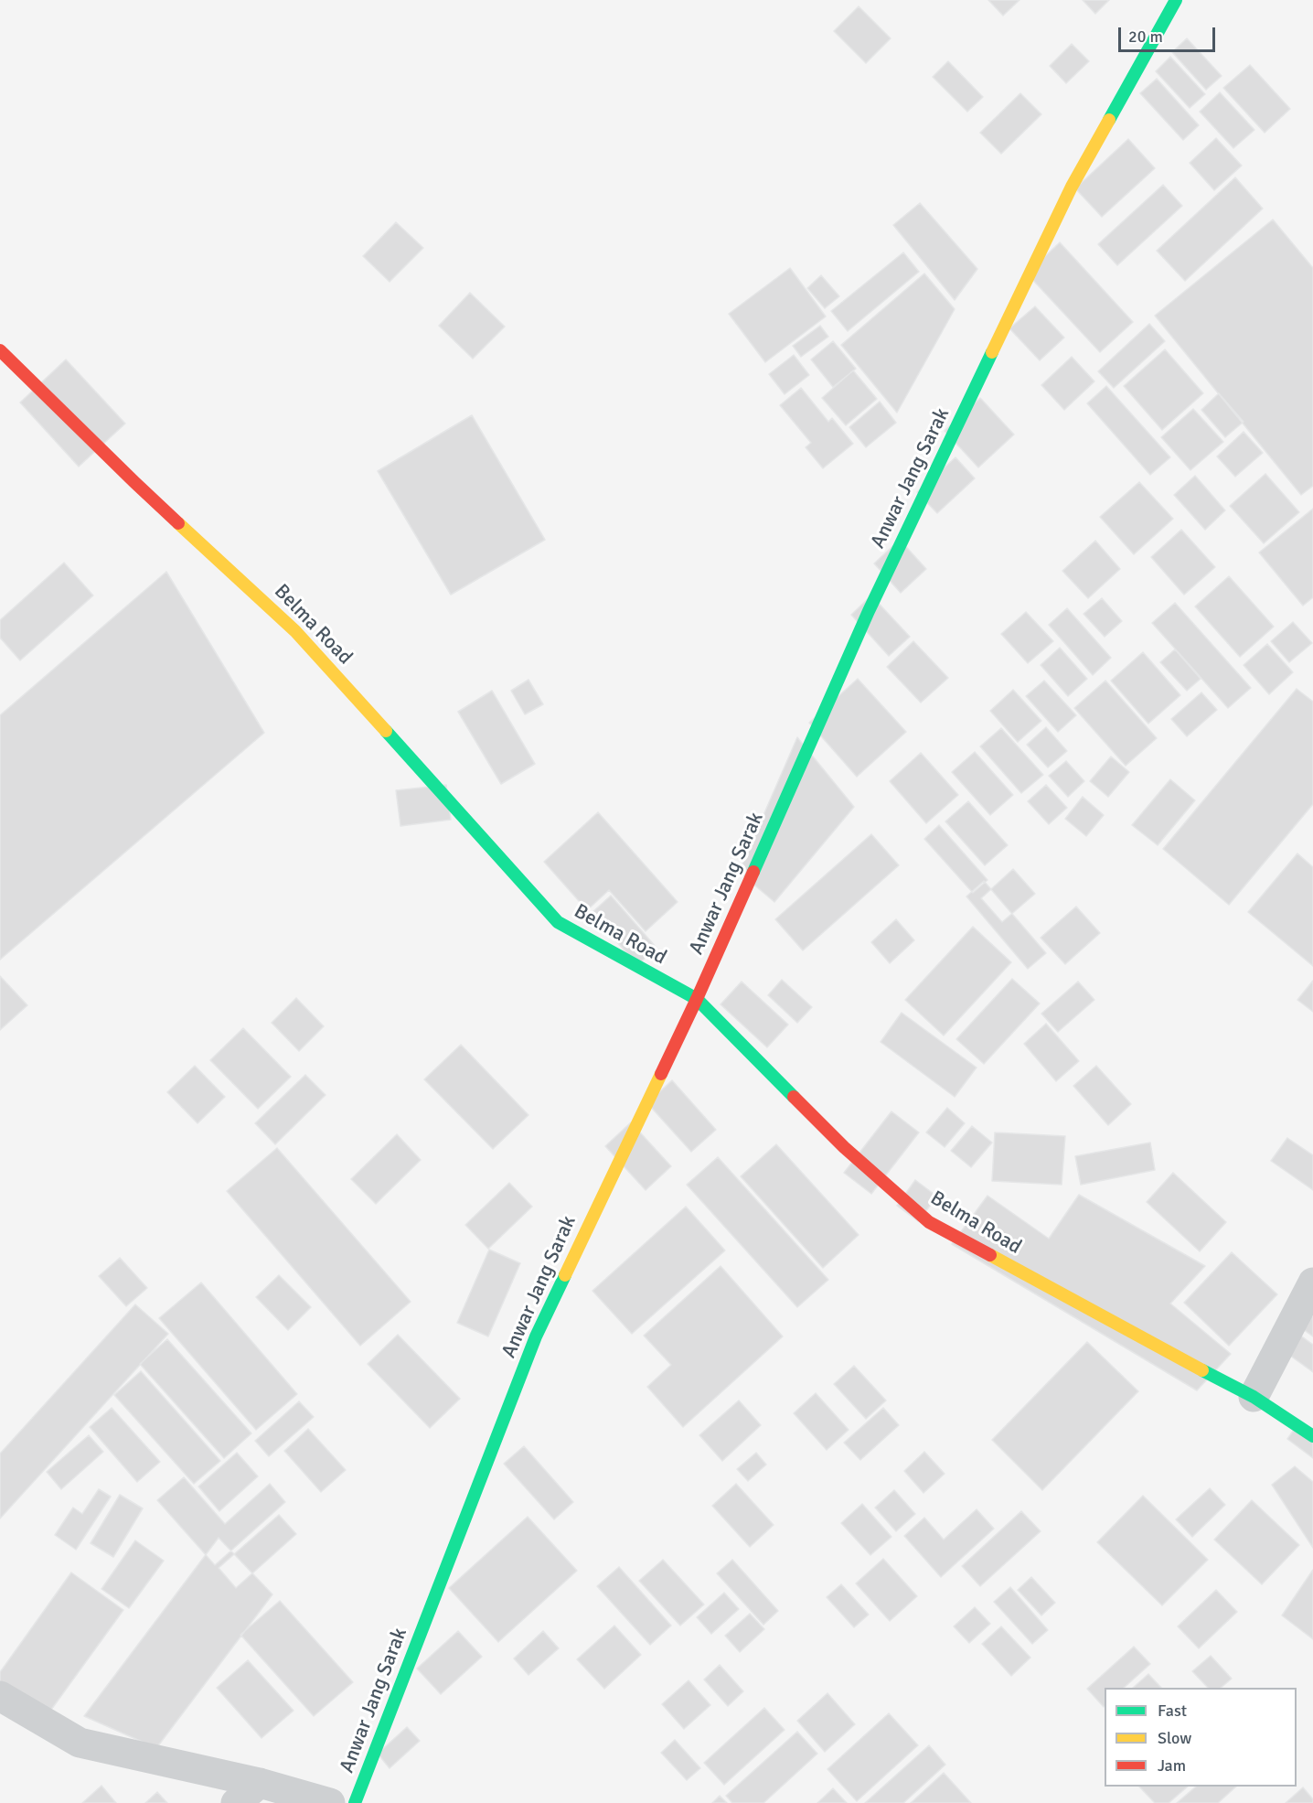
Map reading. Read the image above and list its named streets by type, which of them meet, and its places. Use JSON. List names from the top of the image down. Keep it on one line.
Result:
{"streets":{"main road":["Anwar Jang Sarak","Belma Road"]},"crossings":[["Anwar Jang Sarak","Belma Road"]],"legend":["Fast","Slow","Jam"],"scale_bar":"20 m"}
